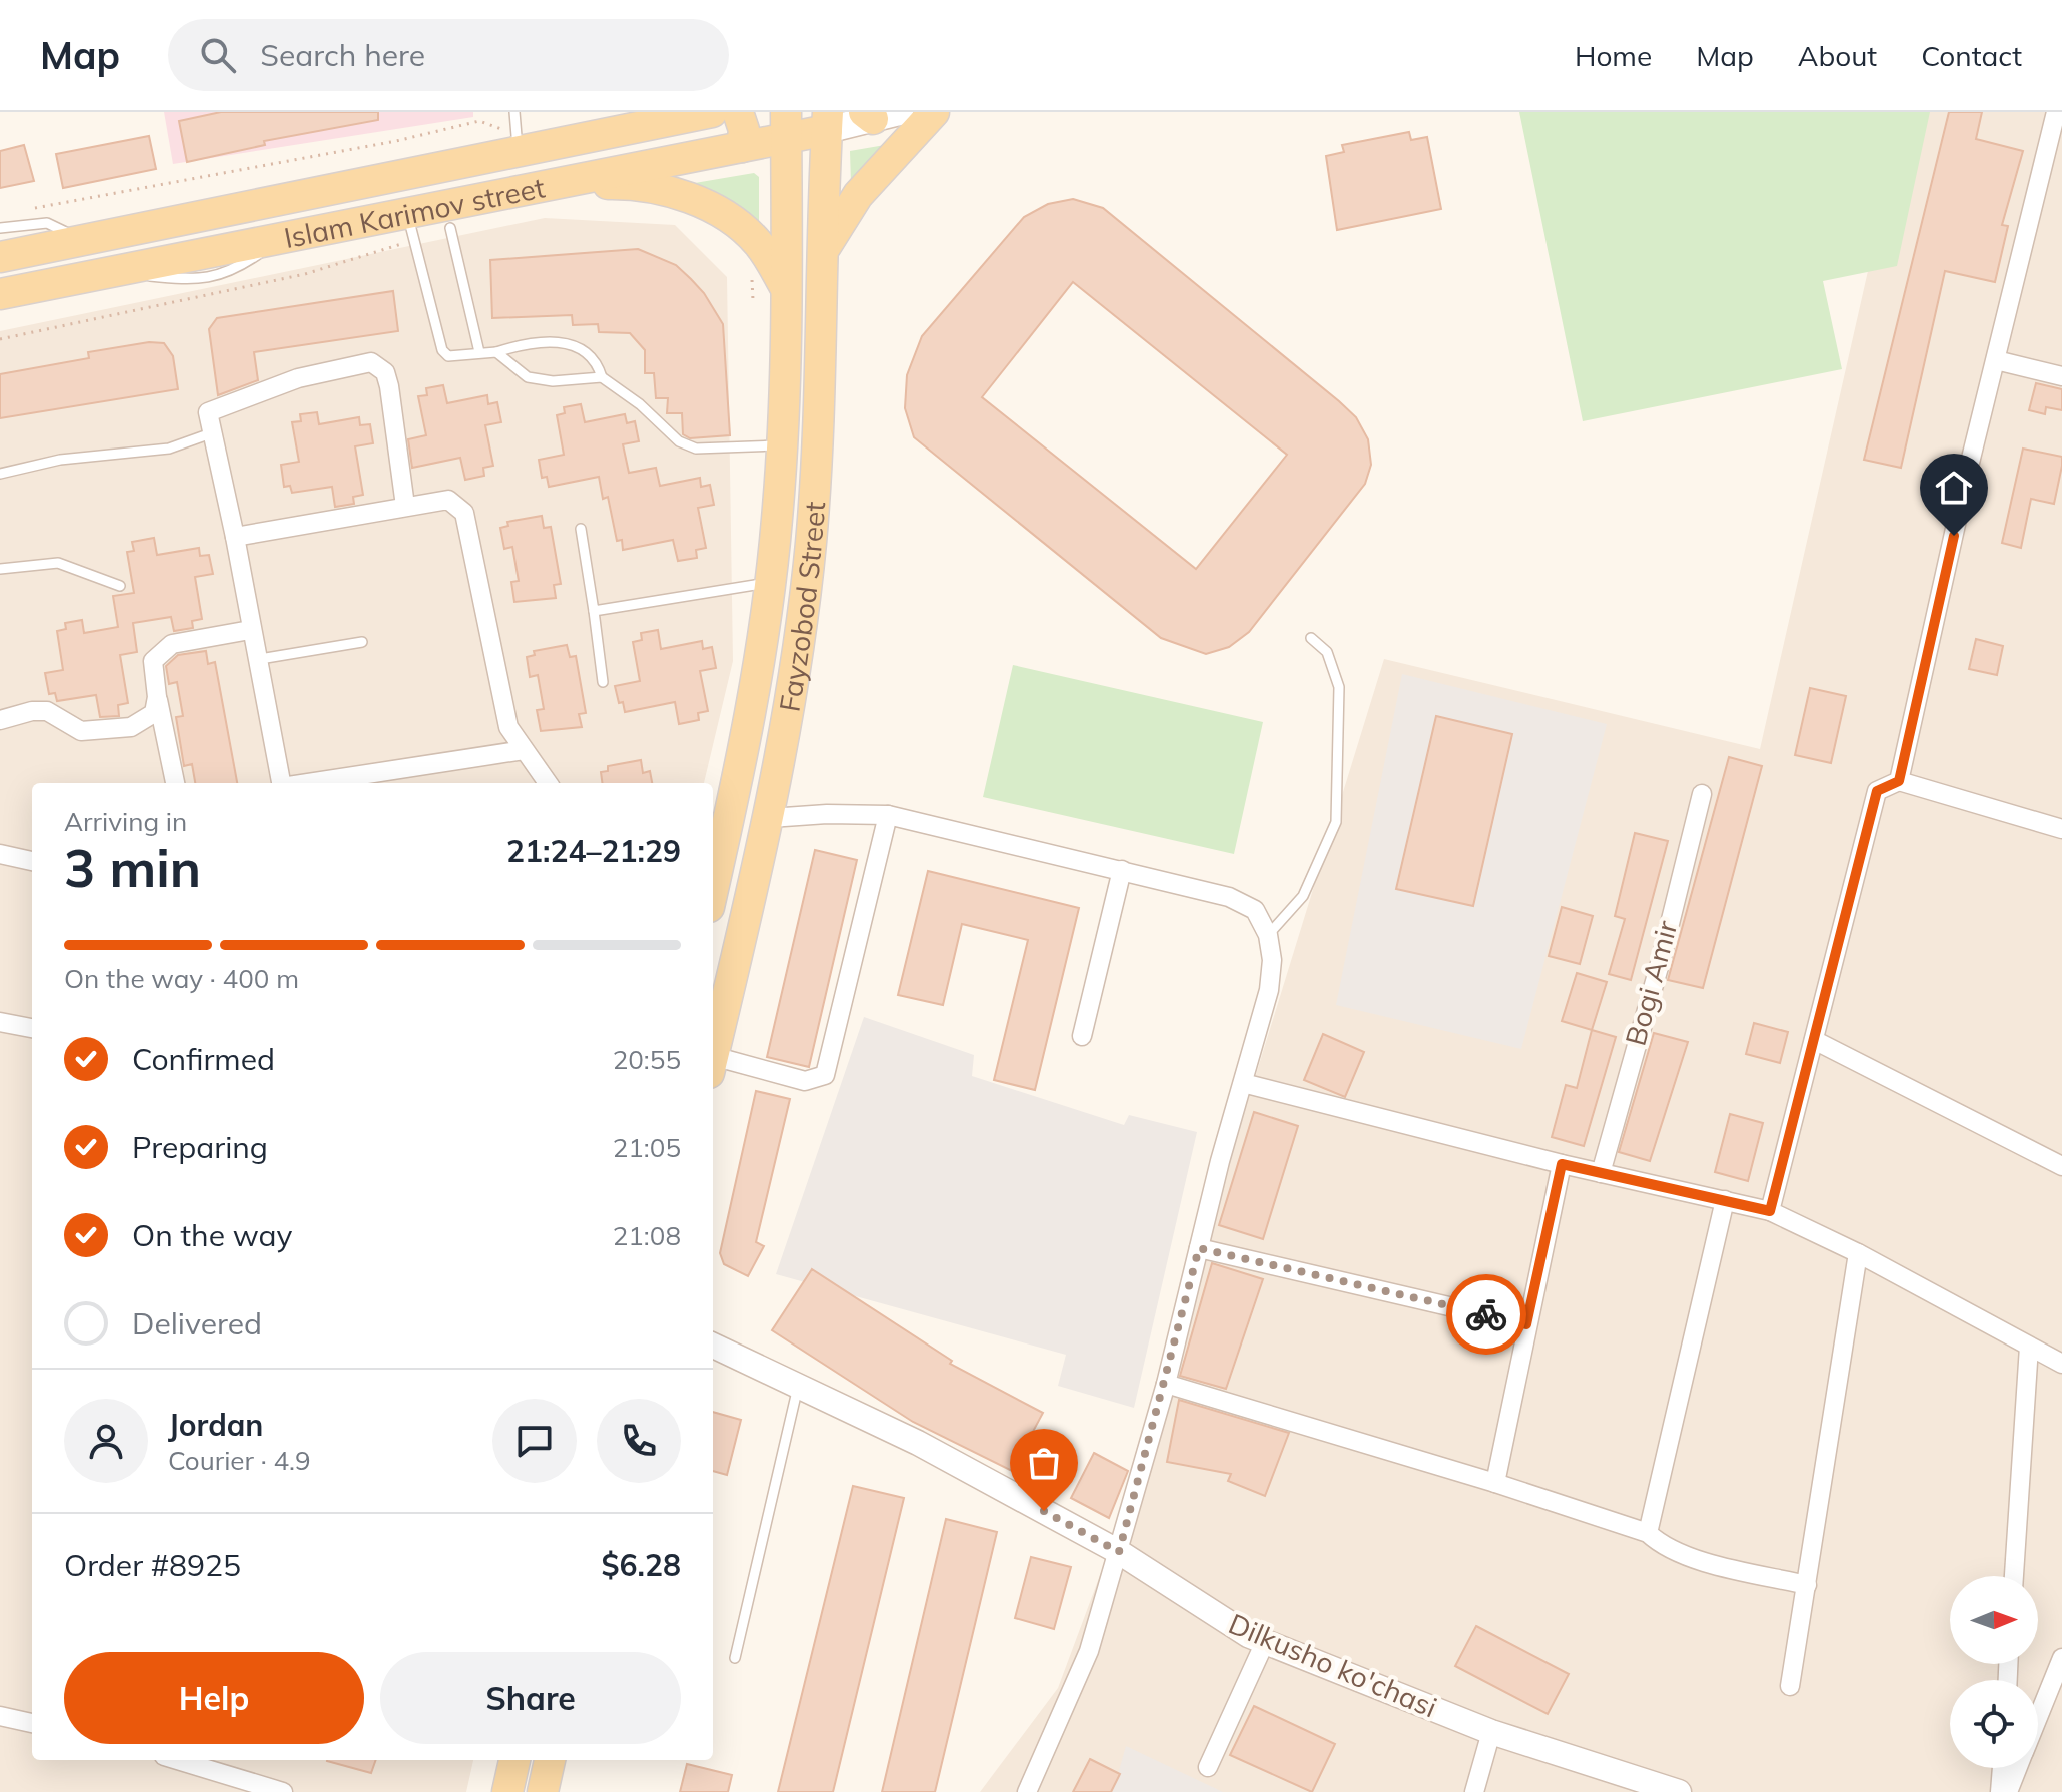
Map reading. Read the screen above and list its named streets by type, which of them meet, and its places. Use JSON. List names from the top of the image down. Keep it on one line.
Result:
{"streets":{"main road":["Islam Karimov street","Fayzobod Street"],"street":["Dilkusho ko'chasi"]},"crossings":[["Islam Karimov street","Fayzobod Street"]],"north":"right","page":{"header":"Map","search":"Search here","nav":["Home","Map","About","Contact"],"heading":["3 min","Arriving in","21:24–21:29"],"panel":["Jordan","Courier · 4.9","Order #8925","$6.28"],"bar":"On the way · 400 m","list":[["Confirmed","20:55"],["Preparing","21:05"],["On the way","21:08"],"Delivered"],"buttons":["Help","Share"]}}
